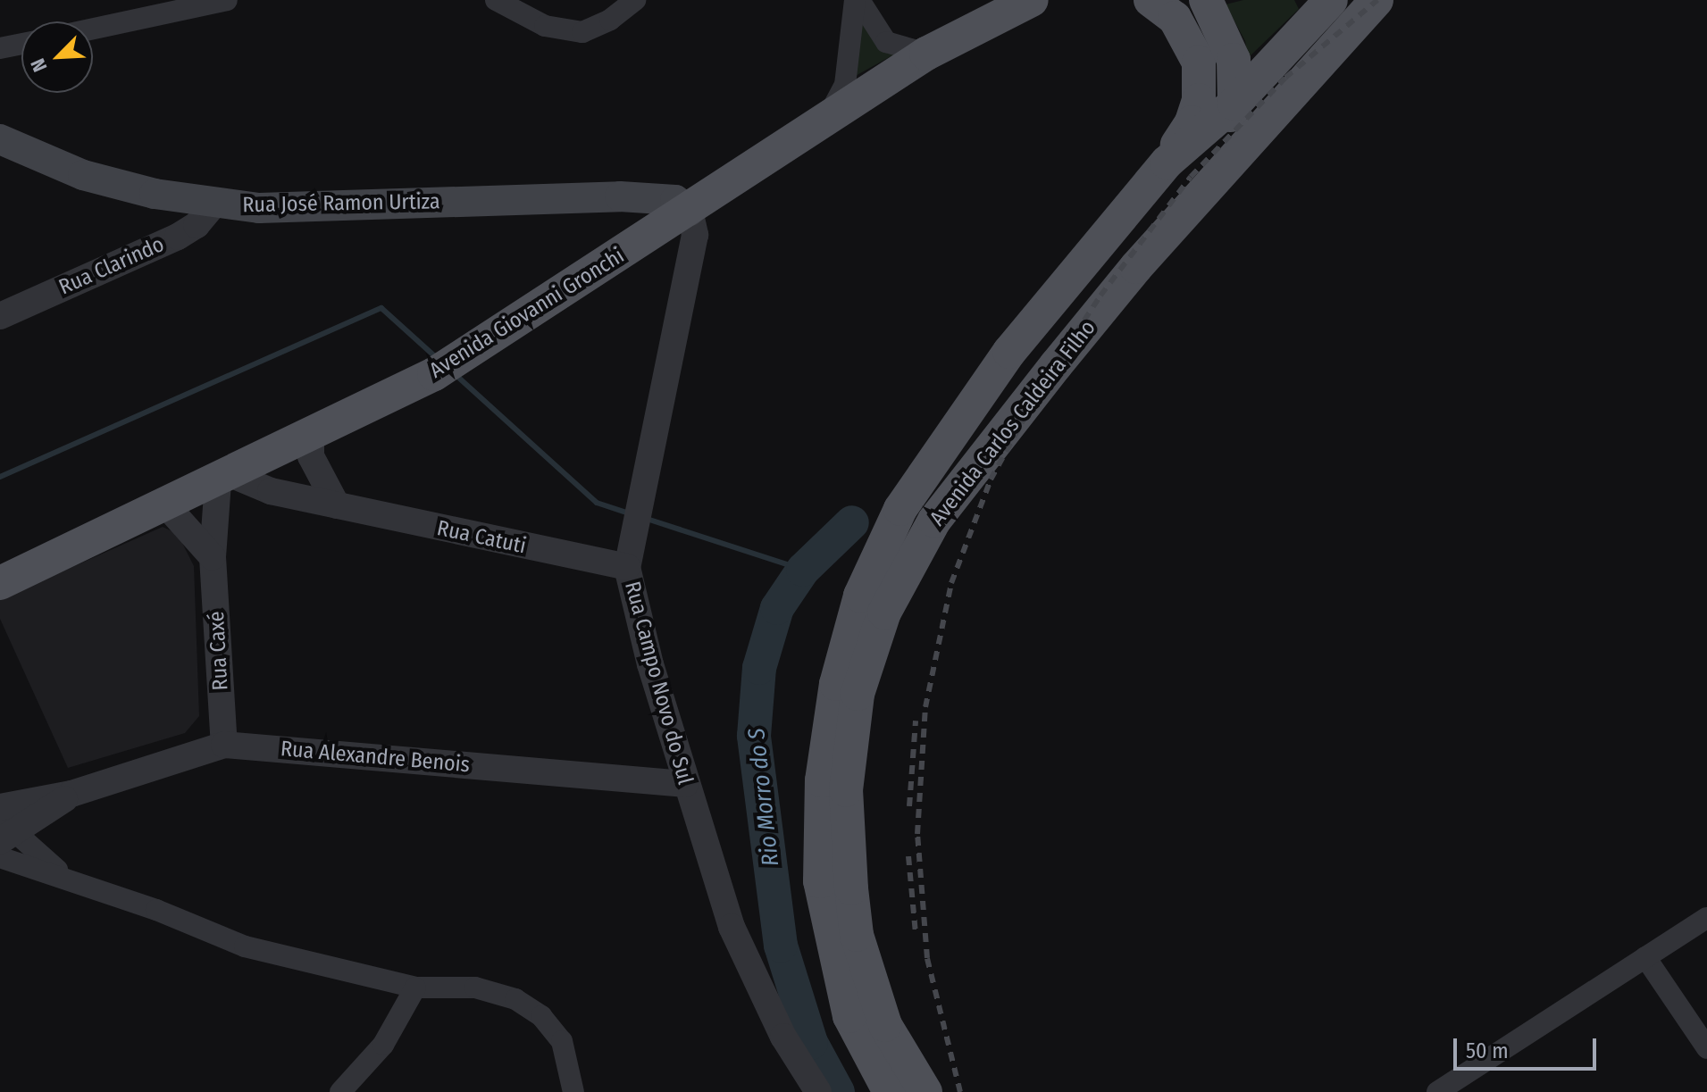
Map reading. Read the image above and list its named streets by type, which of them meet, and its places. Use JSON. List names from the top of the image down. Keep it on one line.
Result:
{"streets":{"main road":["Rua José Ramon Urtiza","Avenida Giovanni Gronchi","Avenida Carlos Caldeira Filho"],"street":["Rua Clarindo","Rua Catuti","Rua Caxé","Rua Campo Novo do Sul","Rua Alexandre Benois"]},"crossings":[["Rua José Ramon Urtiza","Rua Clarindo"],["Rua José Ramon Urtiza","Avenida Giovanni Gronchi"],["Rua José Ramon Urtiza","Rua Campo Novo do Sul"],["Avenida Giovanni Gronchi","Rua Catuti"],["Avenida Giovanni Gronchi","Rua Caxé"],["Avenida Giovanni Gronchi","Rua Campo Novo do Sul"],["Rua Catuti","Rua Caxé"],["Rua Catuti","Rua Campo Novo do Sul"],["Rua Caxé","Rua Alexandre Benois"],["Rua Campo Novo do Sul","Rua Alexandre Benois"]],"water":["Rio Morro do S"],"scale_bar":"50 m","north":"bottom left"}
